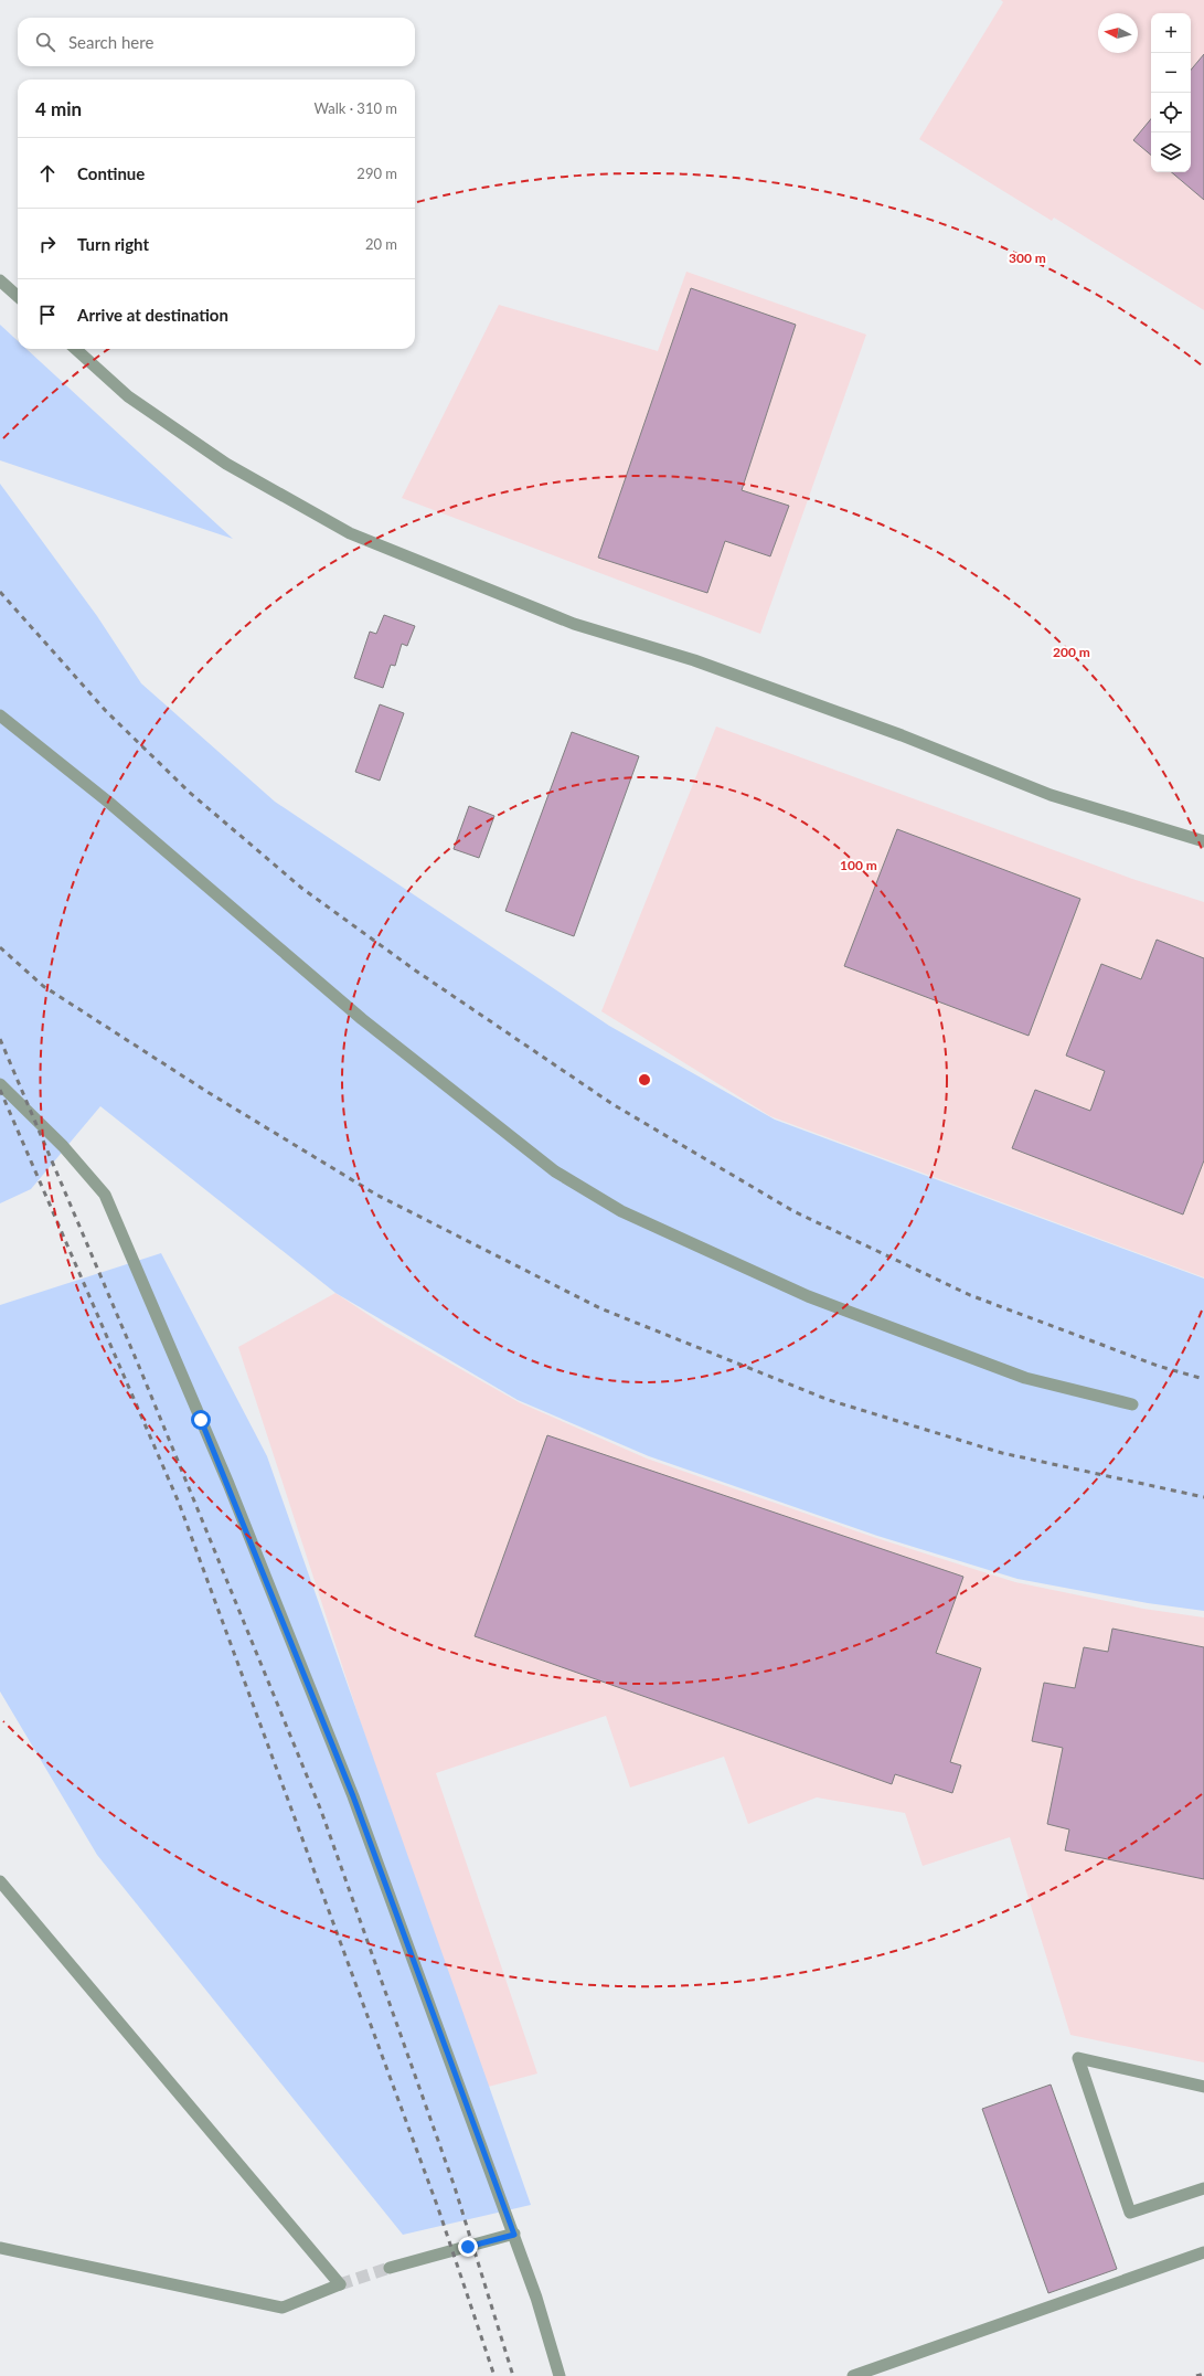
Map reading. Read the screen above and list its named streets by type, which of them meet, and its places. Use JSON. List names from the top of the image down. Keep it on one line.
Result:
{"north":"left","page":{"map_buttons":["+","−"],"search":"Search here","heading":["4 min","Walk · 310 m"],"list":[["Continue","290 m"],["Turn right","20 m"],"Arrive at destination"]},"rings":["300 m","200 m","100 m"]}
